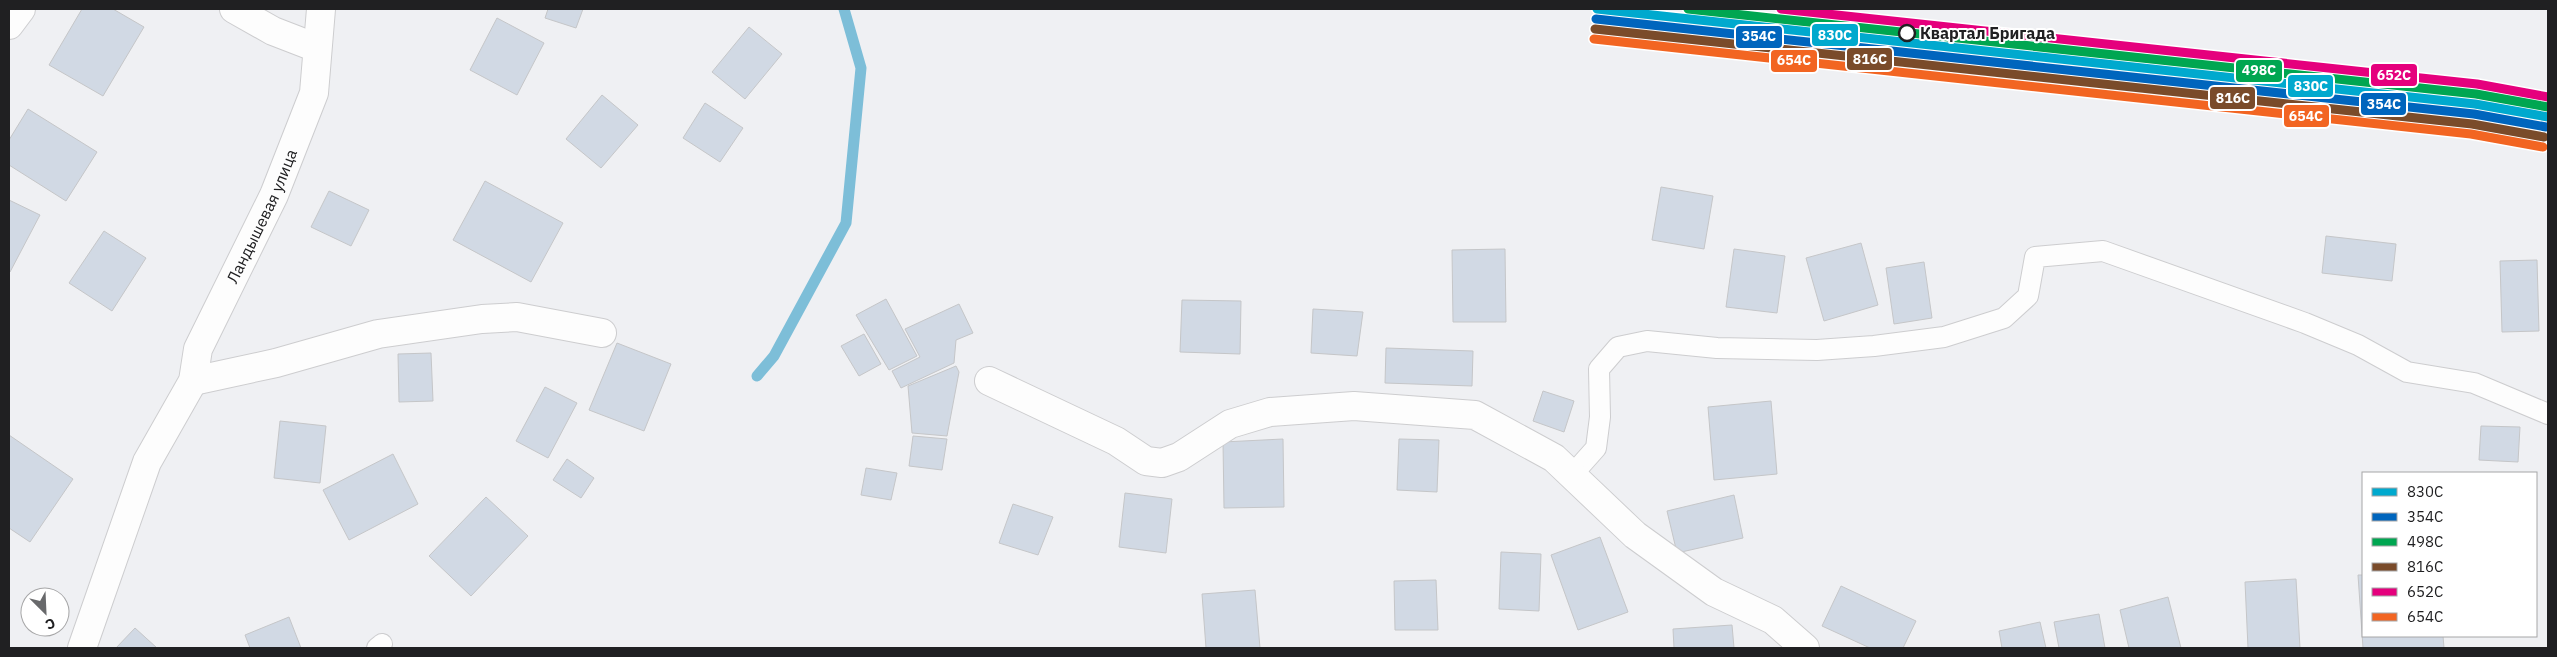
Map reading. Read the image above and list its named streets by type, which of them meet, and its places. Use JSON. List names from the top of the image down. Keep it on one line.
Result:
{"streets":{"street":["Ландышевая улица"]},"places":["Квартал Бригада"],"lines":["transit line 830С","transit line 498С","transit line 652С","transit line 354С","transit line 816С","transit line 654С"],"legend":["830С","354С","498С","816С","652С","654С"],"north":"bottom right"}
